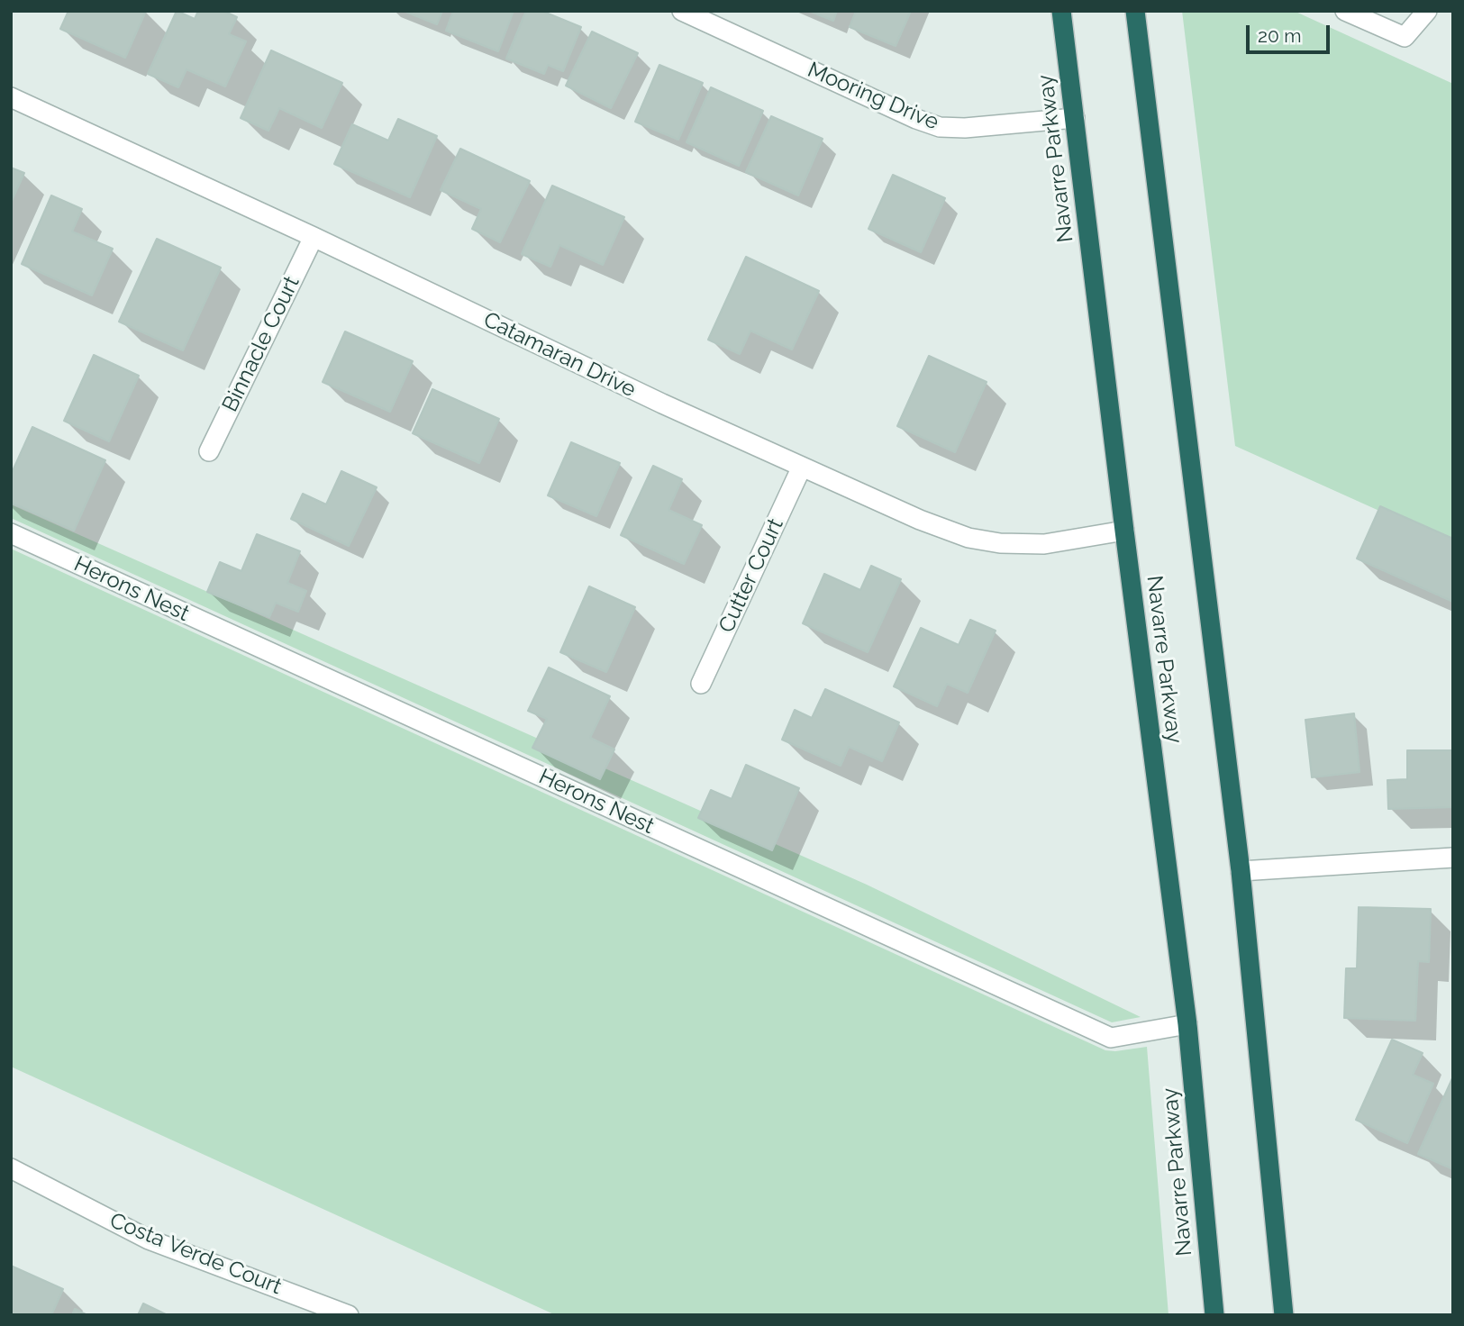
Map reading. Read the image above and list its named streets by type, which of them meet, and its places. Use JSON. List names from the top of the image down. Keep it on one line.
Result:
{"streets":{"highway":["Navarre Parkway"],"street":["Mooring Drive","Binnacle Court","Catamaran Drive","Cutter Court","Herons Nest","Costa Verde Court"]},"crossings":[["Mooring Drive","Navarre Parkway"],["Navarre Parkway","Catamaran Drive"],["Navarre Parkway","Herons Nest"],["Binnacle Court","Catamaran Drive"],["Catamaran Drive","Cutter Court"]],"scale_bar":"20 m"}
